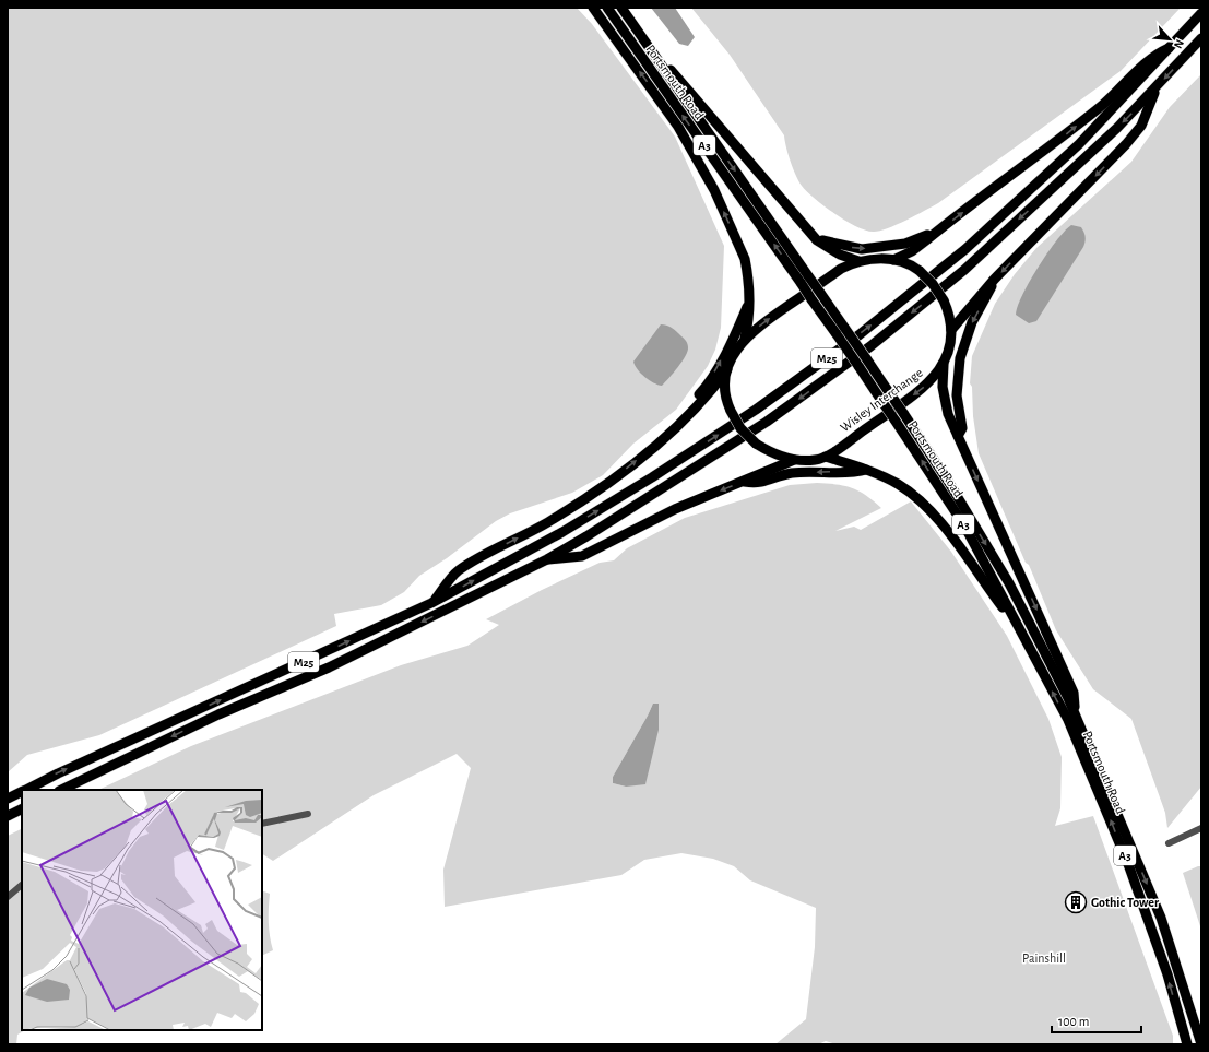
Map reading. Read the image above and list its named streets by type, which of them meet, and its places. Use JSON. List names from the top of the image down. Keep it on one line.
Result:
{"streets":{"highway":["Portsmouth Road","A3","M25","Wisley Interchange"]},"crossings":[["Portsmouth Road","A3"],["A3","M25"],["A3","Wisley Interchange"],["M25","Wisley Interchange"]],"parks":["Painshill"],"places":{"building":["Gothic Tower"]},"scale_bar":"100 m","north":"bottom right"}
